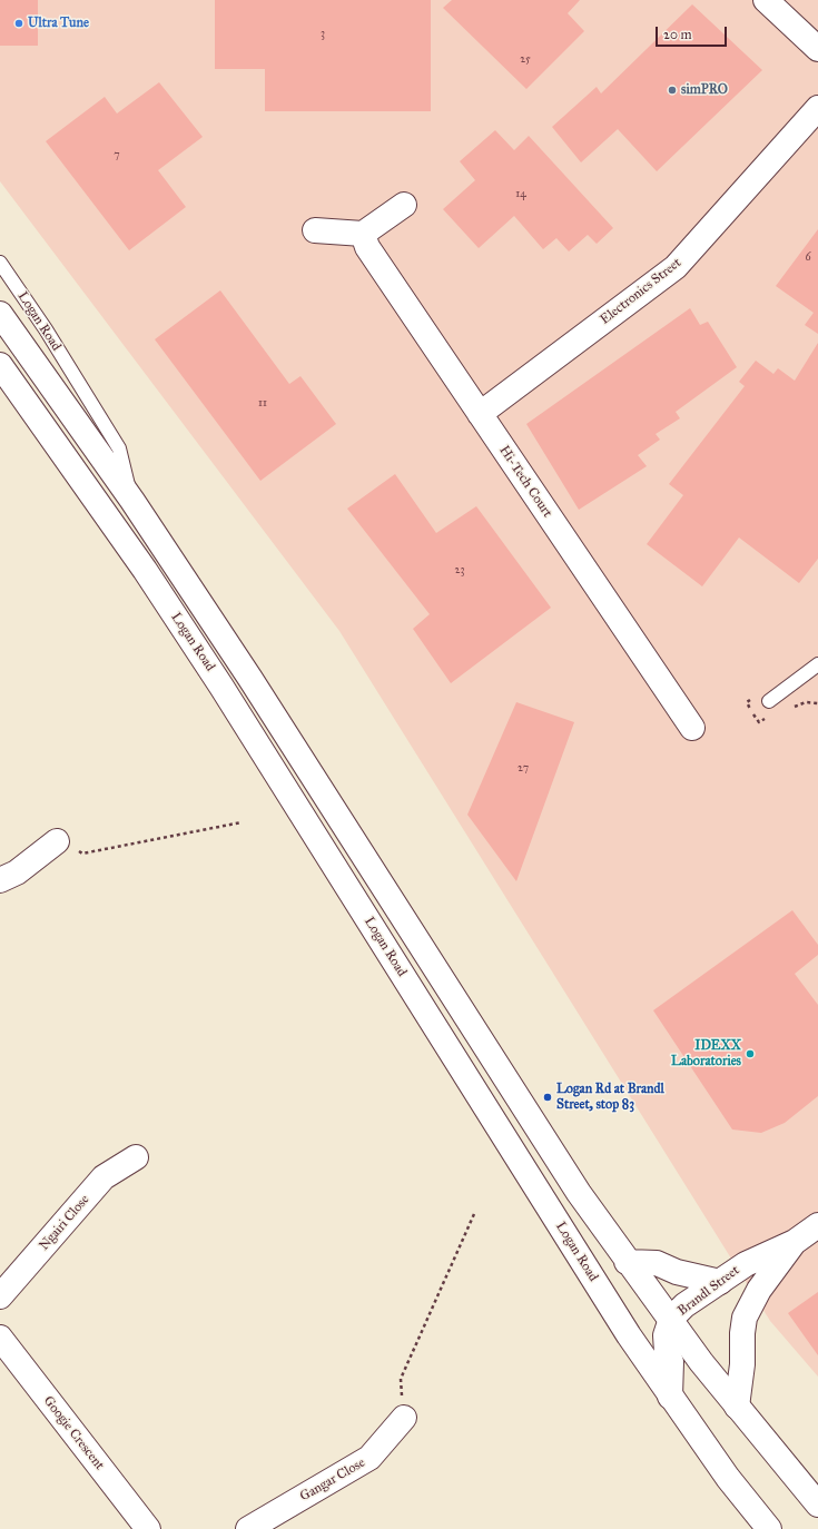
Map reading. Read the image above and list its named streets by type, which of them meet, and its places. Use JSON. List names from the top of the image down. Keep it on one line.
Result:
{"streets":{"main road":["Electronics Street","Logan Road","Hi-Tech Court","Ngairi Close","Brandl Street","Googie Crescent","Gangar Close"]},"crossings":[["Electronics Street","Hi-Tech Court"],["Logan Road","Brandl Street"]],"places":["Ultra Tune","simPRO","IDEXX Laboratories","Logan Rd at Brandl Street, stop 83"],"house_numbers":["3","25","7","14","6","11","23","27"],"scale_bar":"20 m"}
